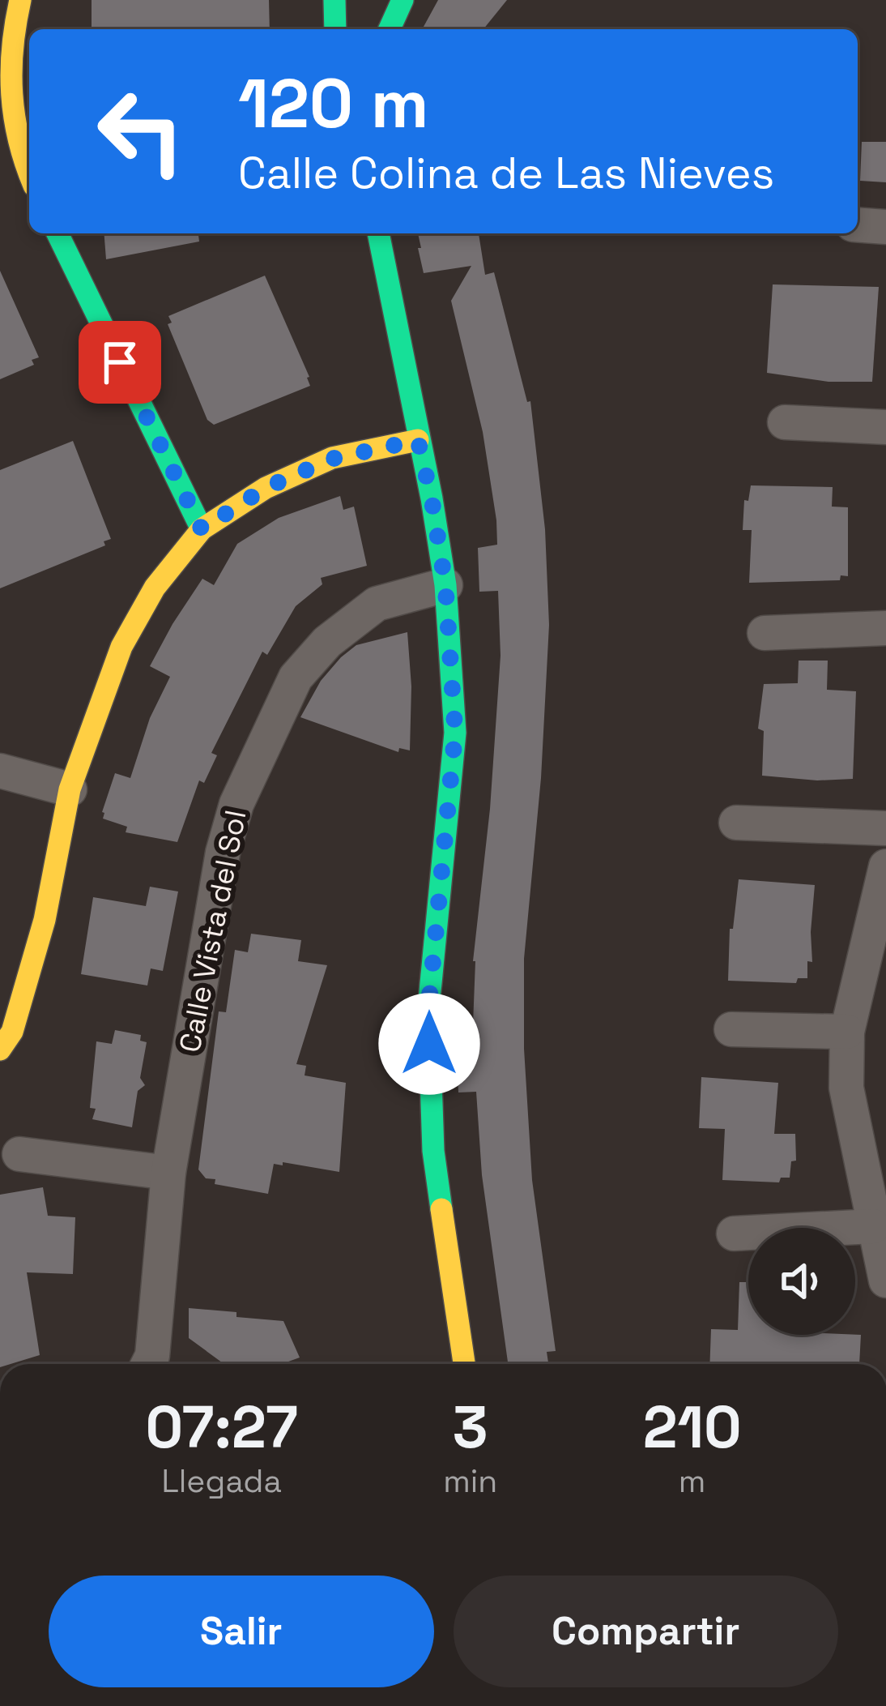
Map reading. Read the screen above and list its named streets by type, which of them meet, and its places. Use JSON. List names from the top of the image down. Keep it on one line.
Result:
{"streets":{"street":["Calle Vista del Sol"]},"page":{"turn":["120 m","Calle Colina de Las Nieves"],"eta":["07:27","Llegada","3","min","210","m"],"buttons":["Salir","Compartir"]}}
